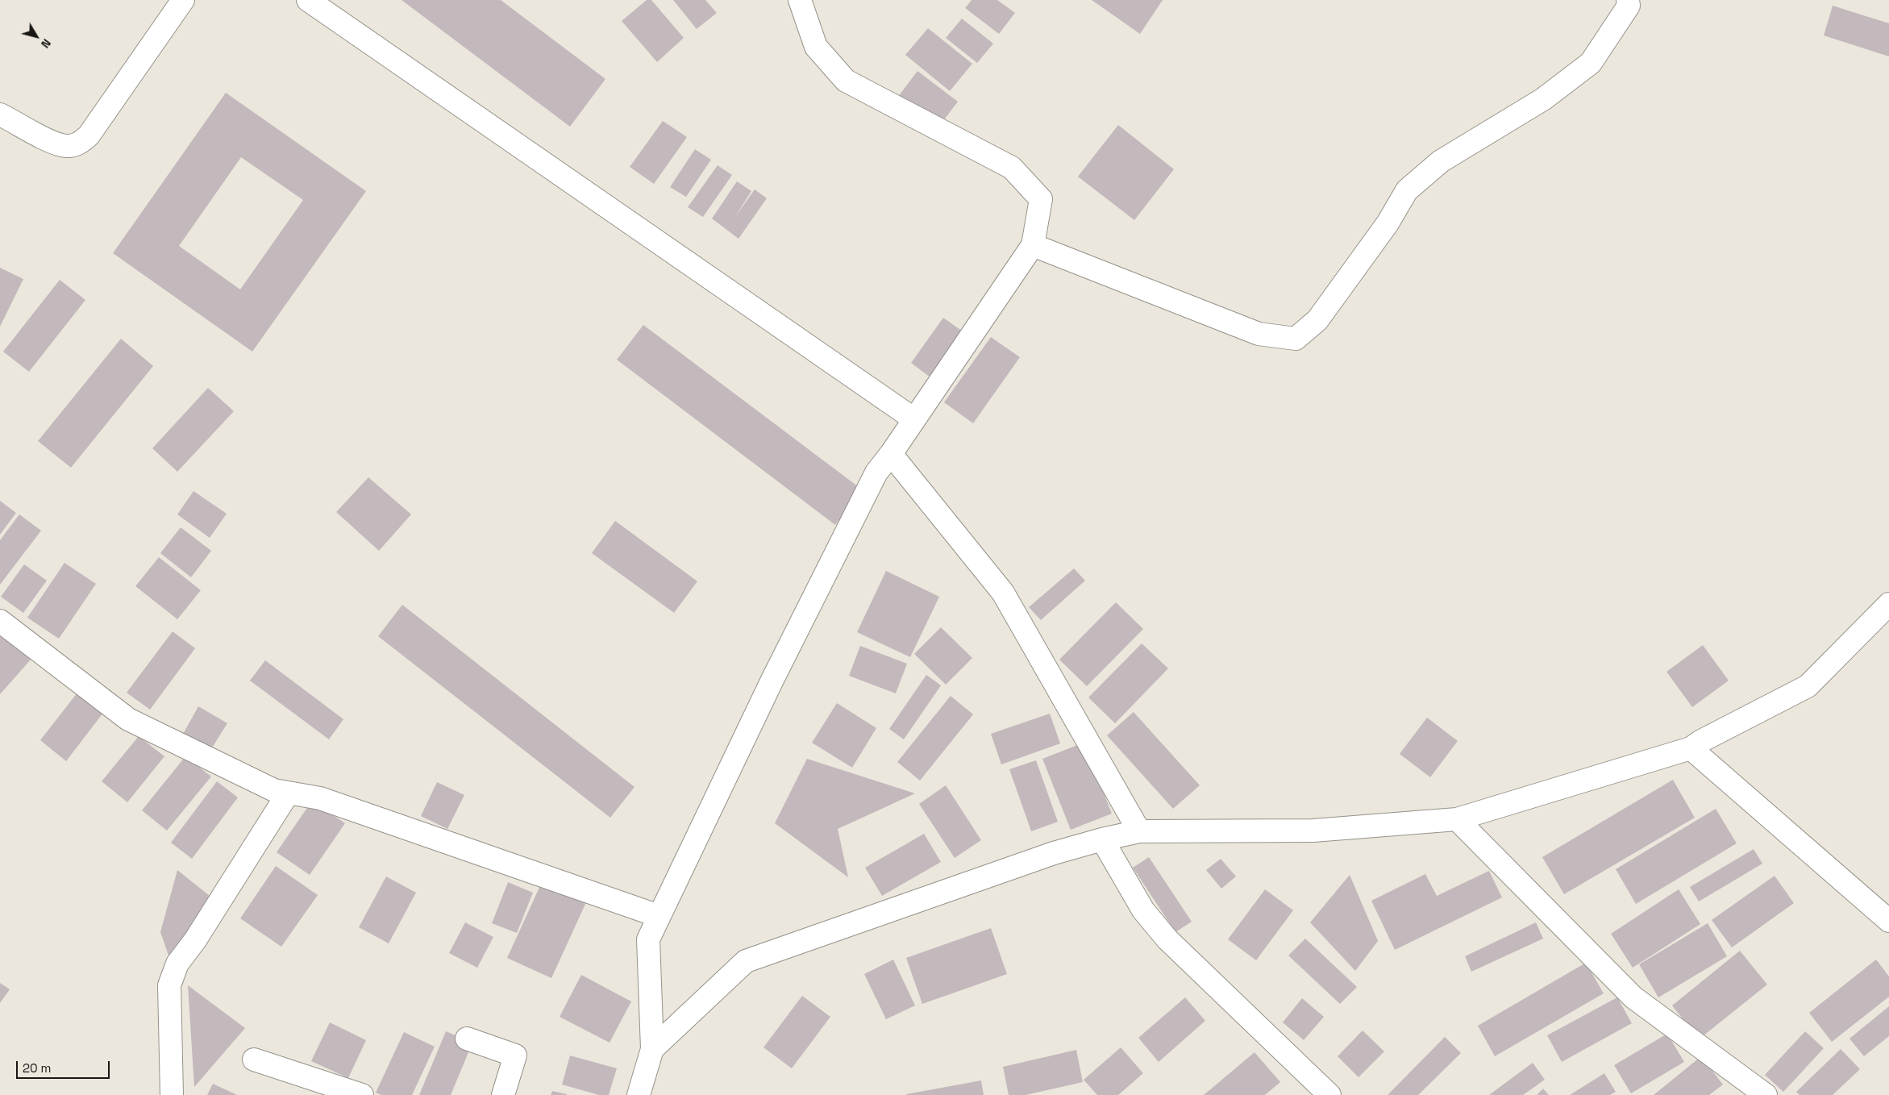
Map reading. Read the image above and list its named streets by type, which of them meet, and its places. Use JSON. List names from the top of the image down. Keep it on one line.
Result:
{"scale_bar":"20 m","north":"bottom right"}
